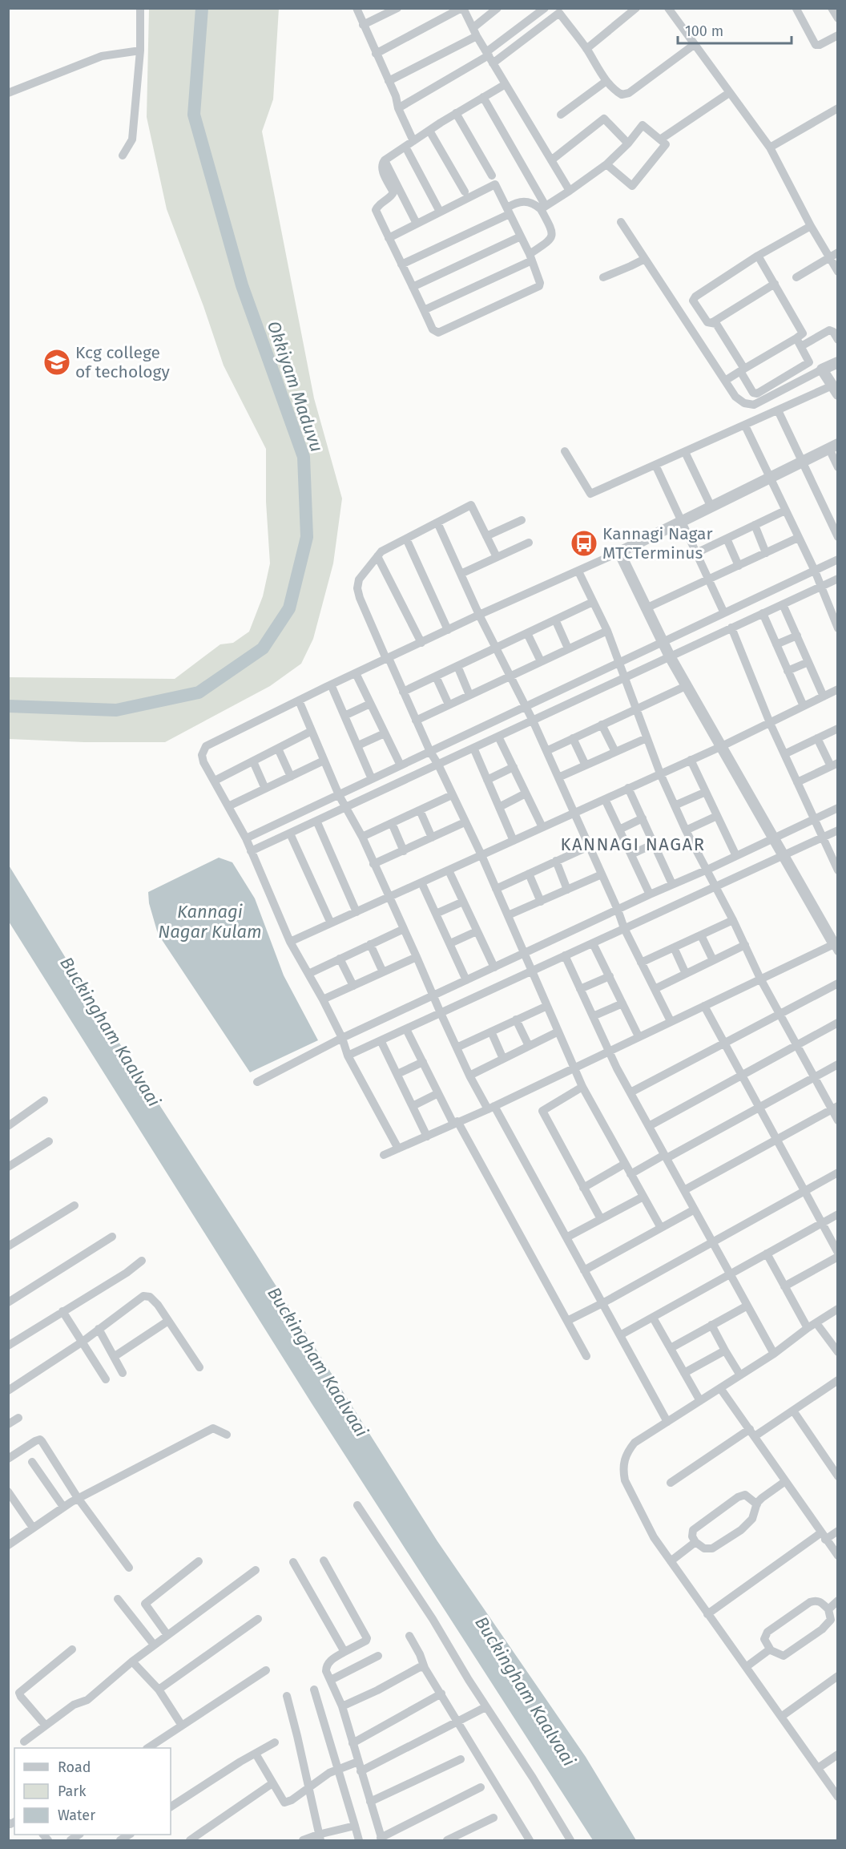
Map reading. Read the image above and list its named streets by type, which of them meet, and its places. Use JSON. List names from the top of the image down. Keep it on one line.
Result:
{"districts":["KANNAGI NAGAR"],"water":["Okkiyam Maduvu","Kannagi Nagar Kulam","Buckingham Kaalvaai"],"places":{"school or university":["Kcg college of techology"],"bus stop":["Kannagi Nagar MTCTerminus"]},"legend":["Road","Park","Water"],"scale_bar":"100 m"}
